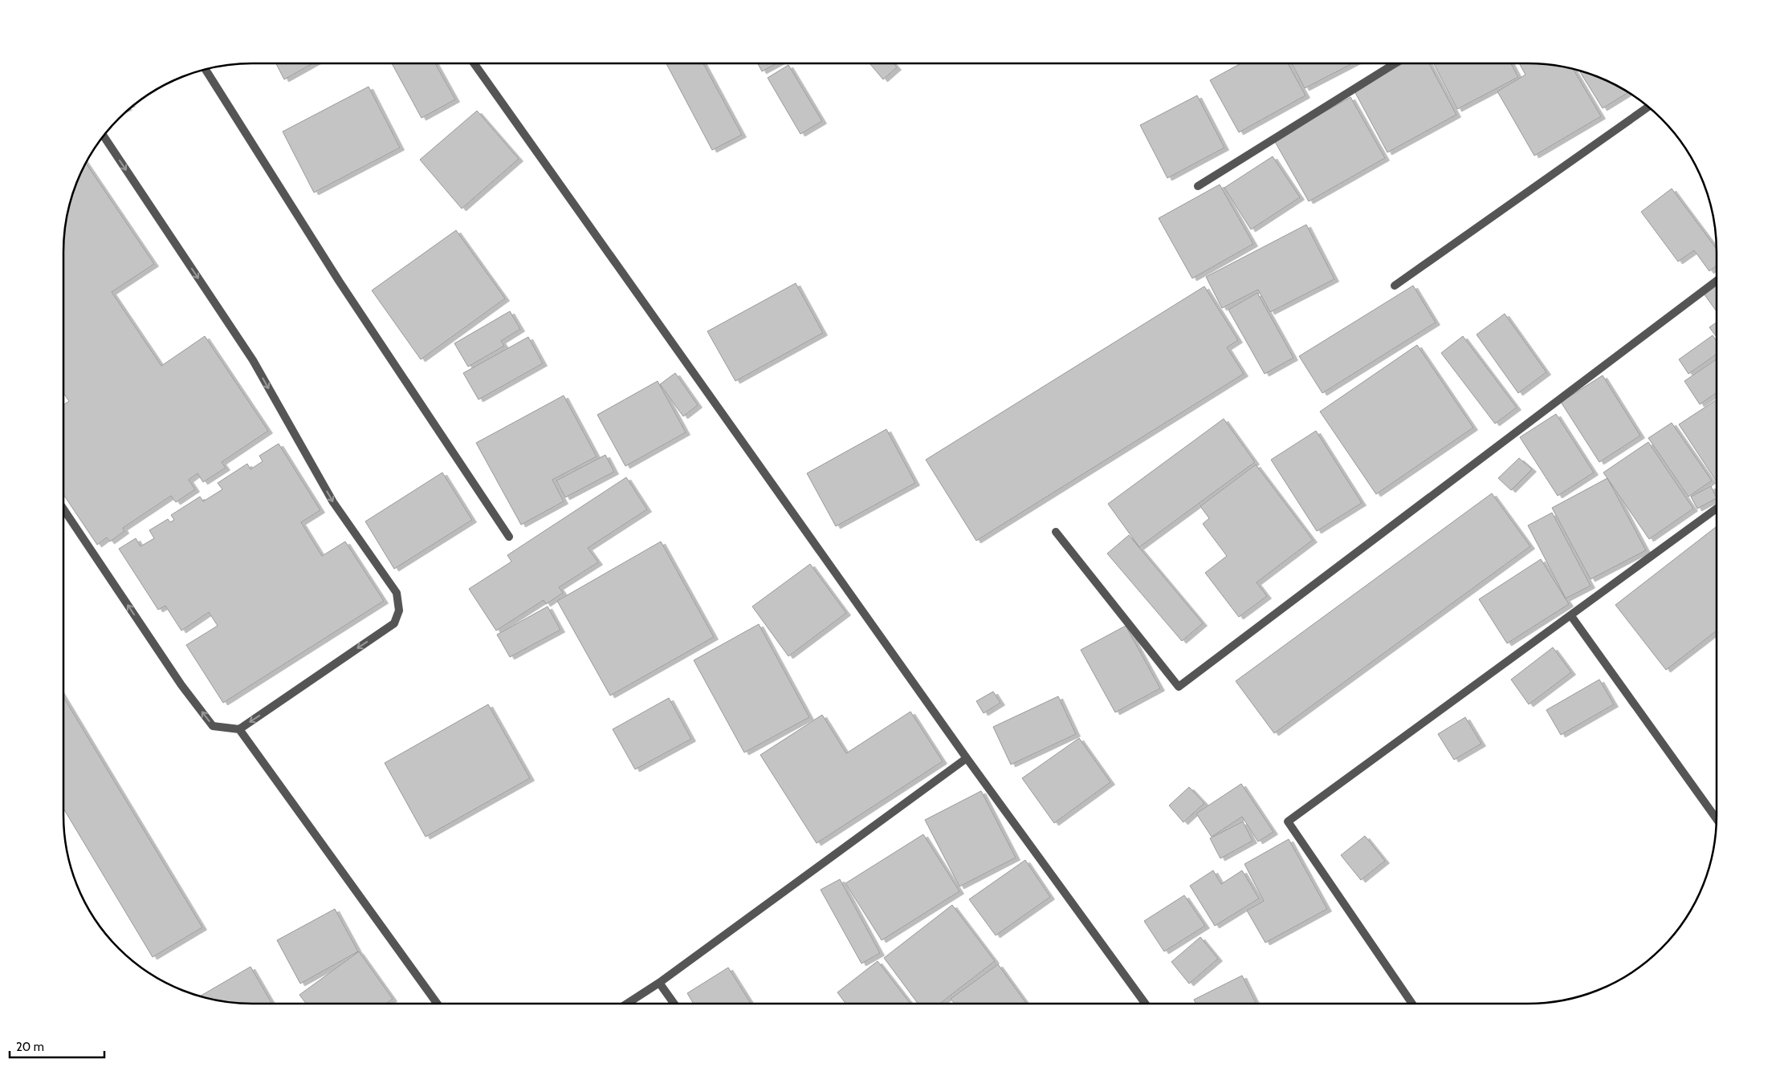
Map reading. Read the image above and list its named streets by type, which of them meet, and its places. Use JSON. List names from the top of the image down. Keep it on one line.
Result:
{"scale_bar":"20 m"}
